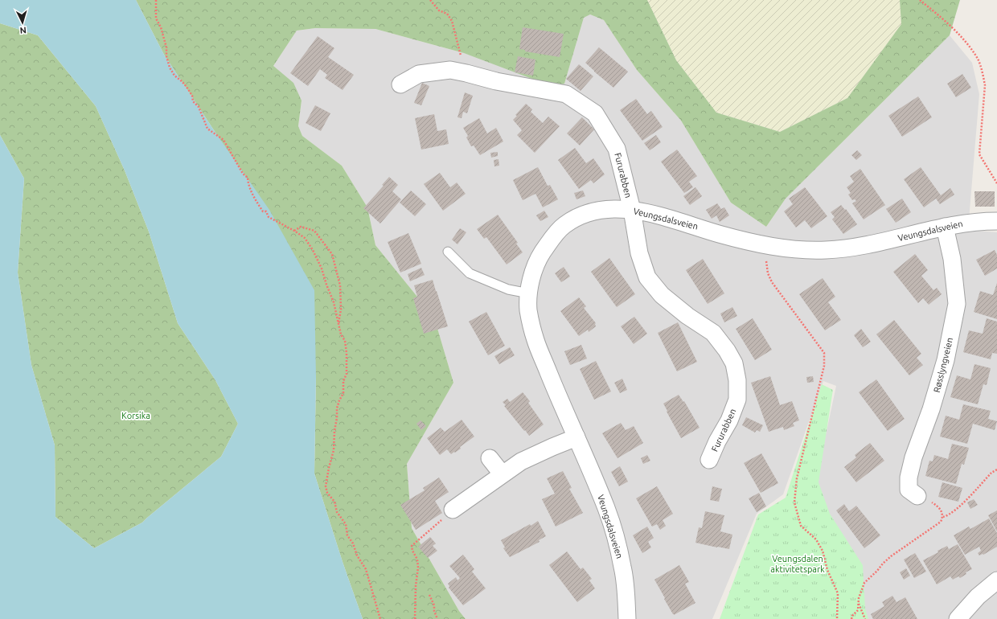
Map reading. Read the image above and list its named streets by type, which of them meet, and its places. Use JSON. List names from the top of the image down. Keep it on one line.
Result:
{"streets":{"street":["Fururabben","Veungsdalsveien","Røsslyngveien"]},"crossings":[["Fururabben","Veungsdalsveien"],["Veungsdalsveien","Røsslyngveien"]],"parks":["Korsika","Veungsdalen aktivitetspark"],"north":"bottom"}
